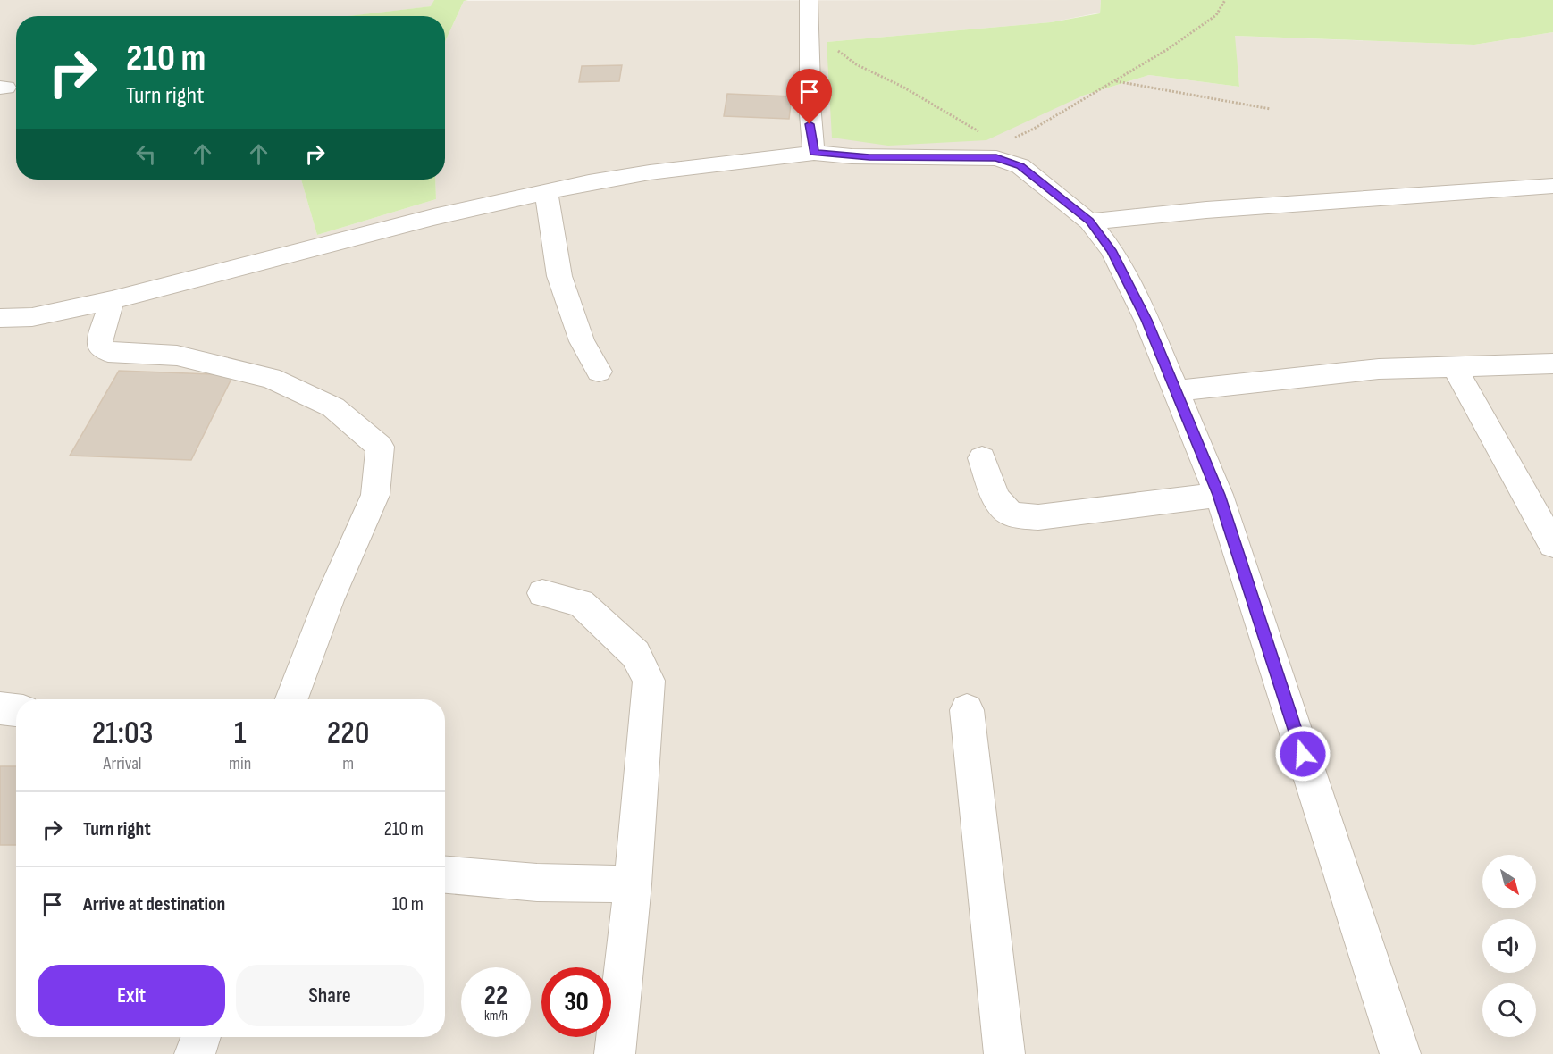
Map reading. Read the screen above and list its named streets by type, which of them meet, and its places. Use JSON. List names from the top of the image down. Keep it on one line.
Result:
{"north":"bottom right","page":{"turn":["210 m","Turn right"],"eta":["21:03","Arrival","1","min","220","m"],"list":[{"name":"Turn right","value":"210 m"},{"name":"Arrive at destination","value":"10 m"}],"buttons":["Exit","Share"],"speed":"22 km/h","limit":"30"}}
